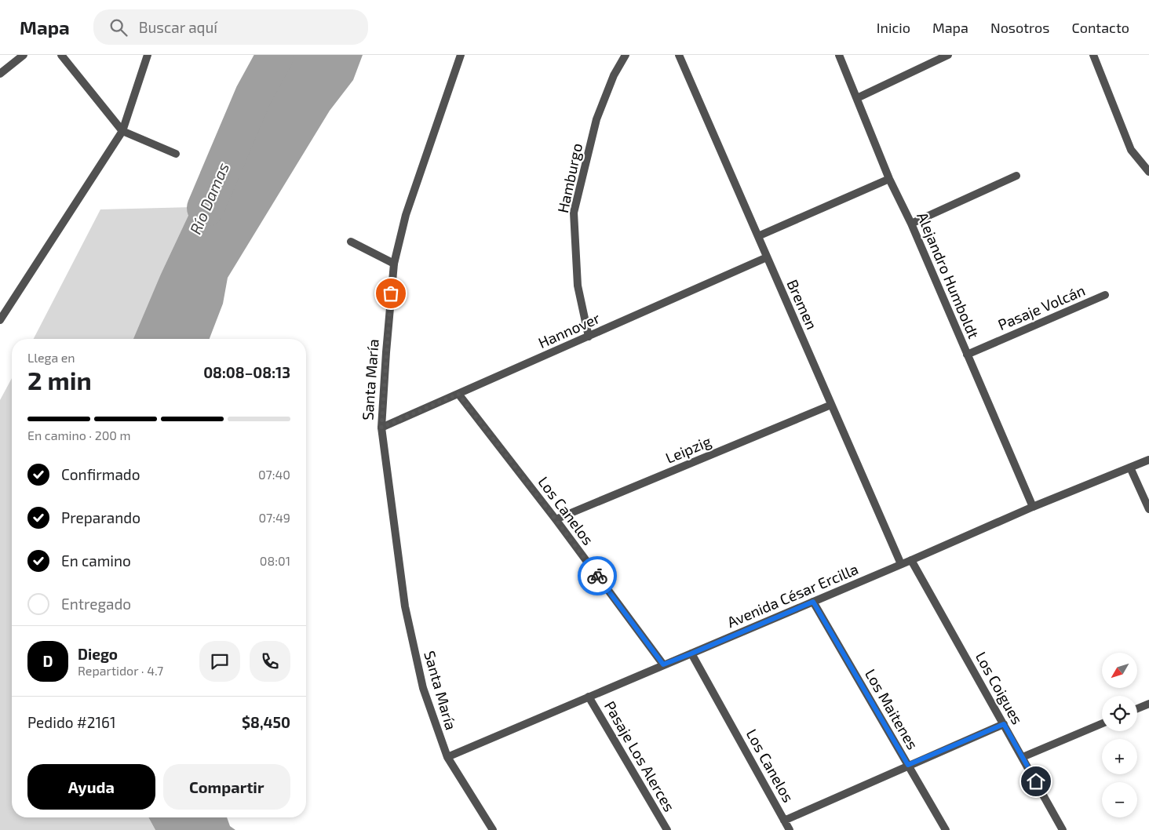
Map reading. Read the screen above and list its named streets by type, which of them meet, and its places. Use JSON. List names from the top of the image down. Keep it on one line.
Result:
{"streets":{"street":["Hamburgo","Alejandro Humboldt","Bremen","Pasaje Volcán","Hannover","Santa María","Leipzig","Los Canelos","Avenida César Ercilla","Los Coigues","Los Maitenes","Pasaje Los Alerces"]},"crossings":[["Hamburgo","Hannover"],["Alejandro Humboldt","Pasaje Volcán"],["Alejandro Humboldt","Avenida César Ercilla"],["Bremen","Hannover"],["Bremen","Leipzig"],["Bremen","Avenida César Ercilla"],["Hannover","Santa María"],["Hannover","Los Canelos"],["Santa María","Avenida César Ercilla"],["Leipzig","Los Canelos"],["Los Canelos","Avenida César Ercilla"],["Avenida César Ercilla","Los Coigues"],["Avenida César Ercilla","Los Maitenes"],["Avenida César Ercilla","Pasaje Los Alerces"]],"water":["Río Damas"],"north":"bottom left","page":{"header":"Mapa","search":"Buscar aquí","nav":["Inicio","Mapa","Nosotros","Contacto"],"heading":["2 min","Llega en","08:08–08:13"],"panel":["Diego","Repartidor · 4.7","Pedido #2161","$8,450"],"bar":"En camino · 200 m","list":[["Confirmado","07:40"],["Preparando","07:49"],["En camino","08:01"],"Entregado"],"round":"D","map_buttons":["+","−"],"buttons":["Ayuda","Compartir"]}}
